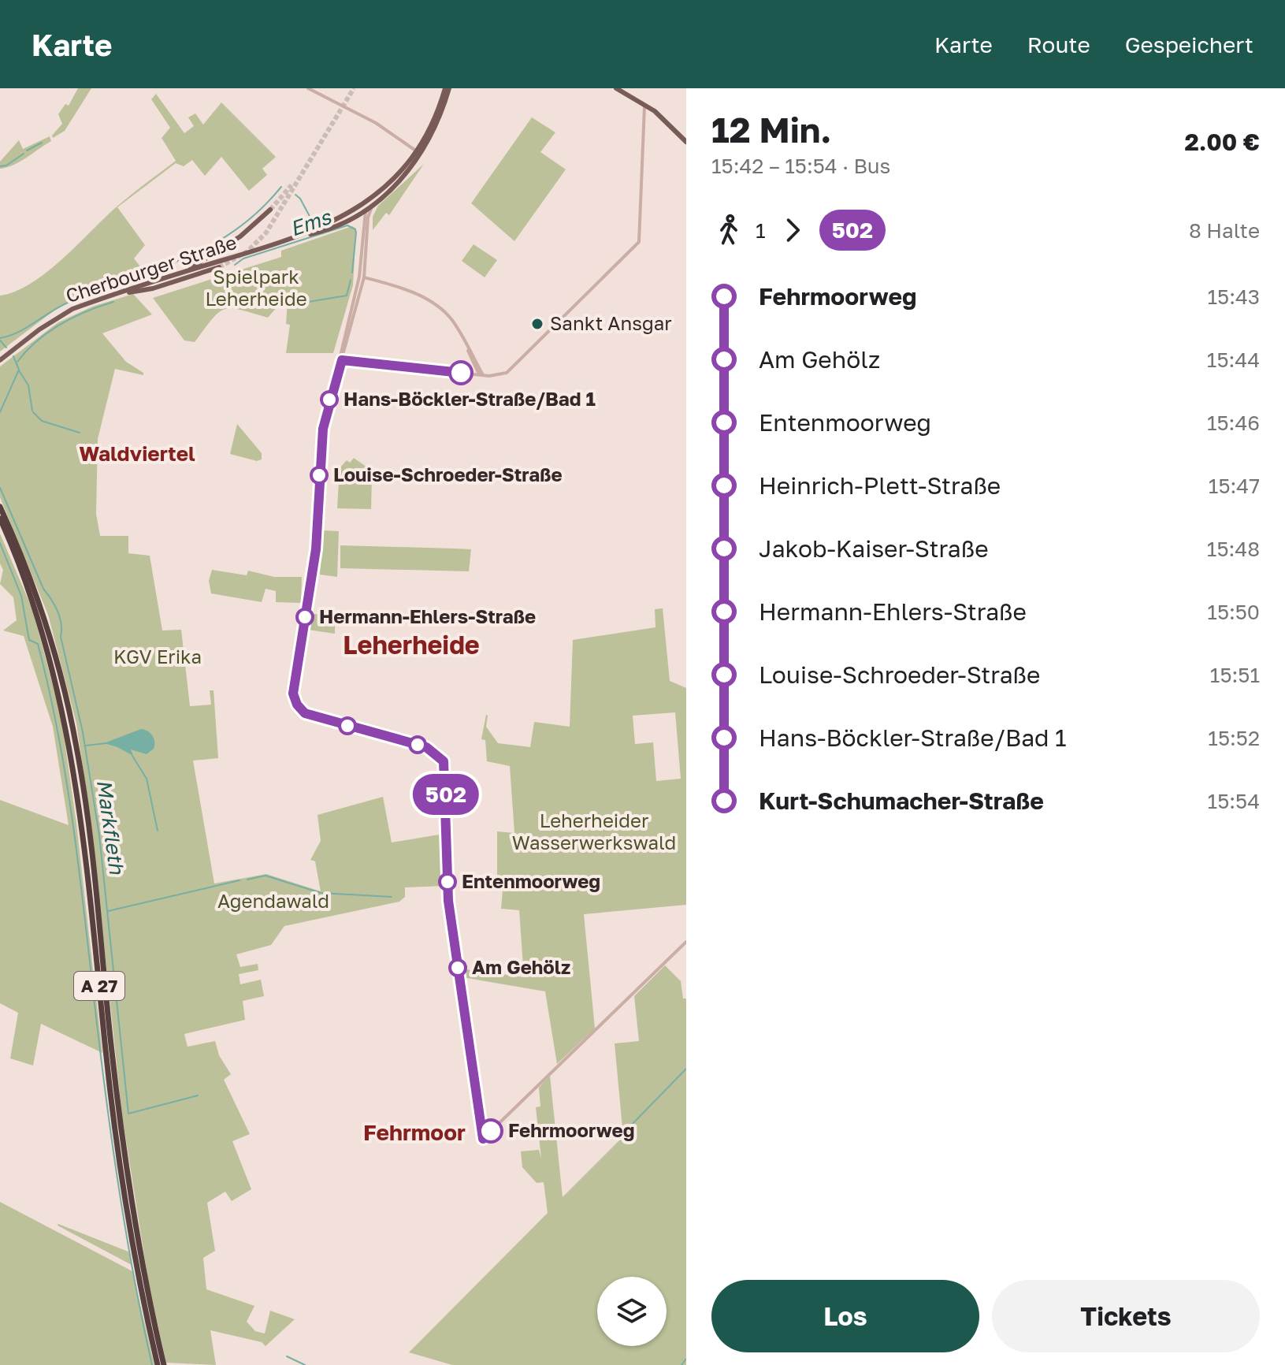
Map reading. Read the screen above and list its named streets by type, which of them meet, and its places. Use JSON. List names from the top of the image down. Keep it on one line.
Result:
{"streets":{"highway":["A 27"],"main road":["Cherbourger Straße"]},"districts":["Waldviertel","Leherheide","Fehrmoor"],"water":["Ems","Markfleth"],"parks":["Spielpark Leherheide","KGV Erika","Leherheider Wasserwerkswald","Agendawald"],"places":["Sankt Ansgar","Hans-Böckler-Straße/Bad 1","Louise-Schroeder-Straße","Hermann-Ehlers-Straße","Entenmoorweg","Am Gehölz","Fehrmoorweg"],"lines":["bus line 502"],"page":{"header":"Karte","nav":["Karte","Route","Gespeichert"],"on_map":"502","heading":["12 Min.","15:42 – 15:54 · Bus","2.00 €"],"legs":["1","502","8 Halte"],"list":[{"name":"Fehrmoorweg","value":"15:43"},{"name":"Am Gehölz","value":"15:44"},{"name":"Entenmoorweg","value":"15:46"},{"name":"Heinrich-Plett-Straße","value":"15:47"},{"name":"Jakob-Kaiser-Straße","value":"15:48"},{"name":"Hermann-Ehlers-Straße","value":"15:50"},{"name":"Louise-Schroeder-Straße","value":"15:51"},{"name":"Hans-Böckler-Straße/Bad 1","value":"15:52"},{"name":"Kurt-Schumacher-Straße","value":"15:54"}],"buttons":["Los","Tickets"]}}
